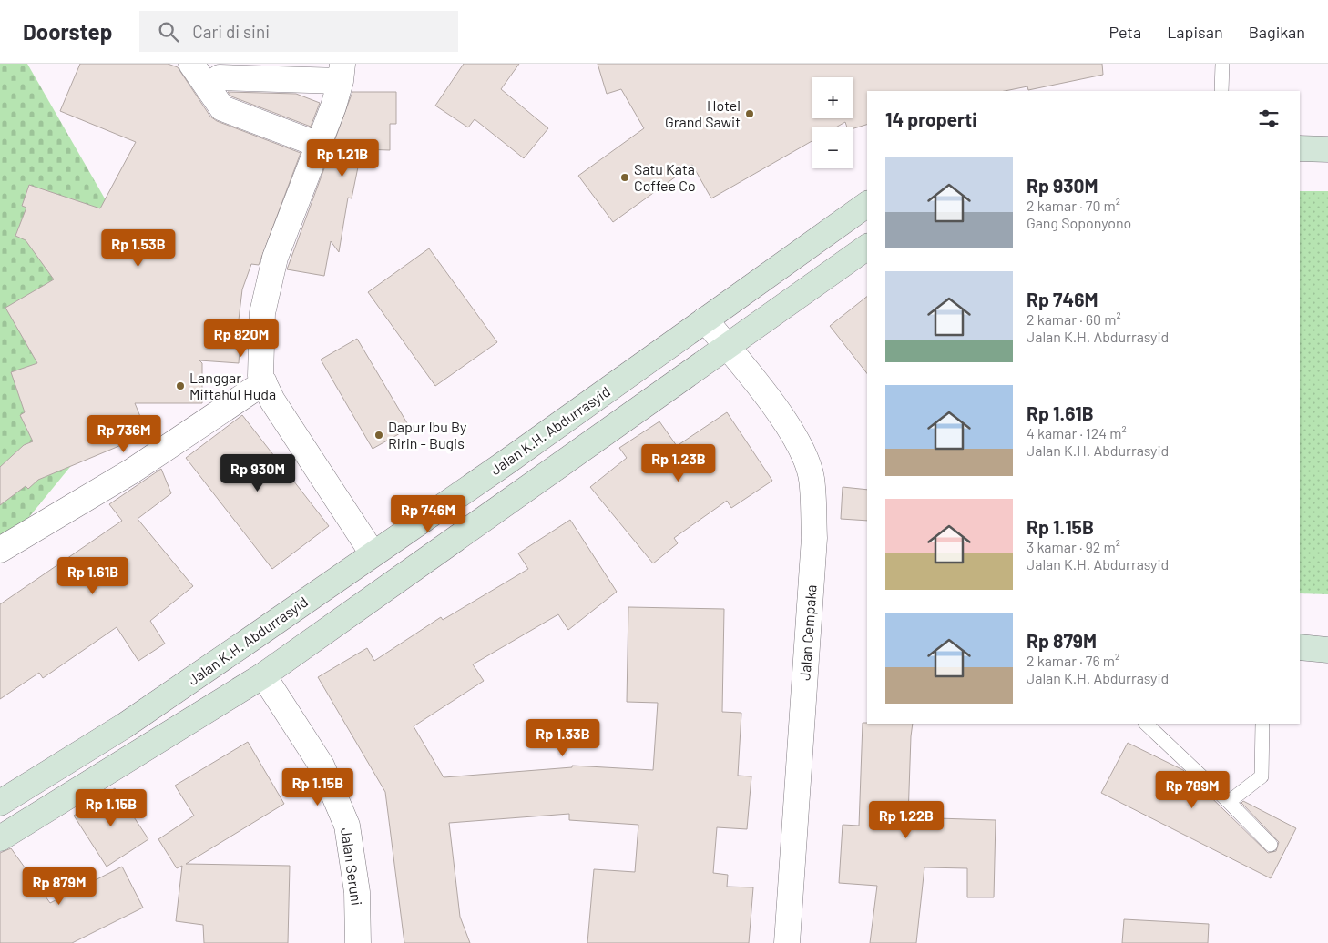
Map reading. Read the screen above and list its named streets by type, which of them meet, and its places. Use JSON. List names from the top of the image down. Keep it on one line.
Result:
{"streets":{"street":["Jalan K.H. Abdurrasyid","Jalan Cempaka","Jalan Seruni"]},"crossings":[["Jalan K.H. Abdurrasyid","Jalan Cempaka"]],"places":["Hotel Grand Sawit","Satu Kata Coffee Co","Langgar Miftahul Huda","Dapur Ibu By Ririn - Bugis"],"page":{"header":"Doorstep","search":"Cari di sini","nav":["Peta","Lapisan","Bagikan"],"map_buttons":["+","−"],"heading":"14 properti","price":["Rp 1.21B","Rp 1.53B","Rp 820M","Rp 736M","Rp 1.23B","Rp 930M","Rp 746M","Rp 1.61B","Rp 1.33B","Rp 1.15B","Rp 789M","Rp 1.15B","Rp 1.22B","Rp 879M"],"list":[{"name":"Rp 930M","note":"2 kamar · 70 m² · Gang Soponyono"},{"name":"Rp 746M","note":"2 kamar · 60 m² · Jalan K.H. Abdurrasyid"},{"name":"Rp 1.61B","note":"4 kamar · 124 m² · Jalan K.H. Abdurrasyid"},{"name":"Rp 1.15B","note":"3 kamar · 92 m² · Jalan K.H. Abdurrasyid"},{"name":"Rp 879M","note":"2 kamar · 76 m² · Jalan K.H. Abdurrasyid"}]}}
